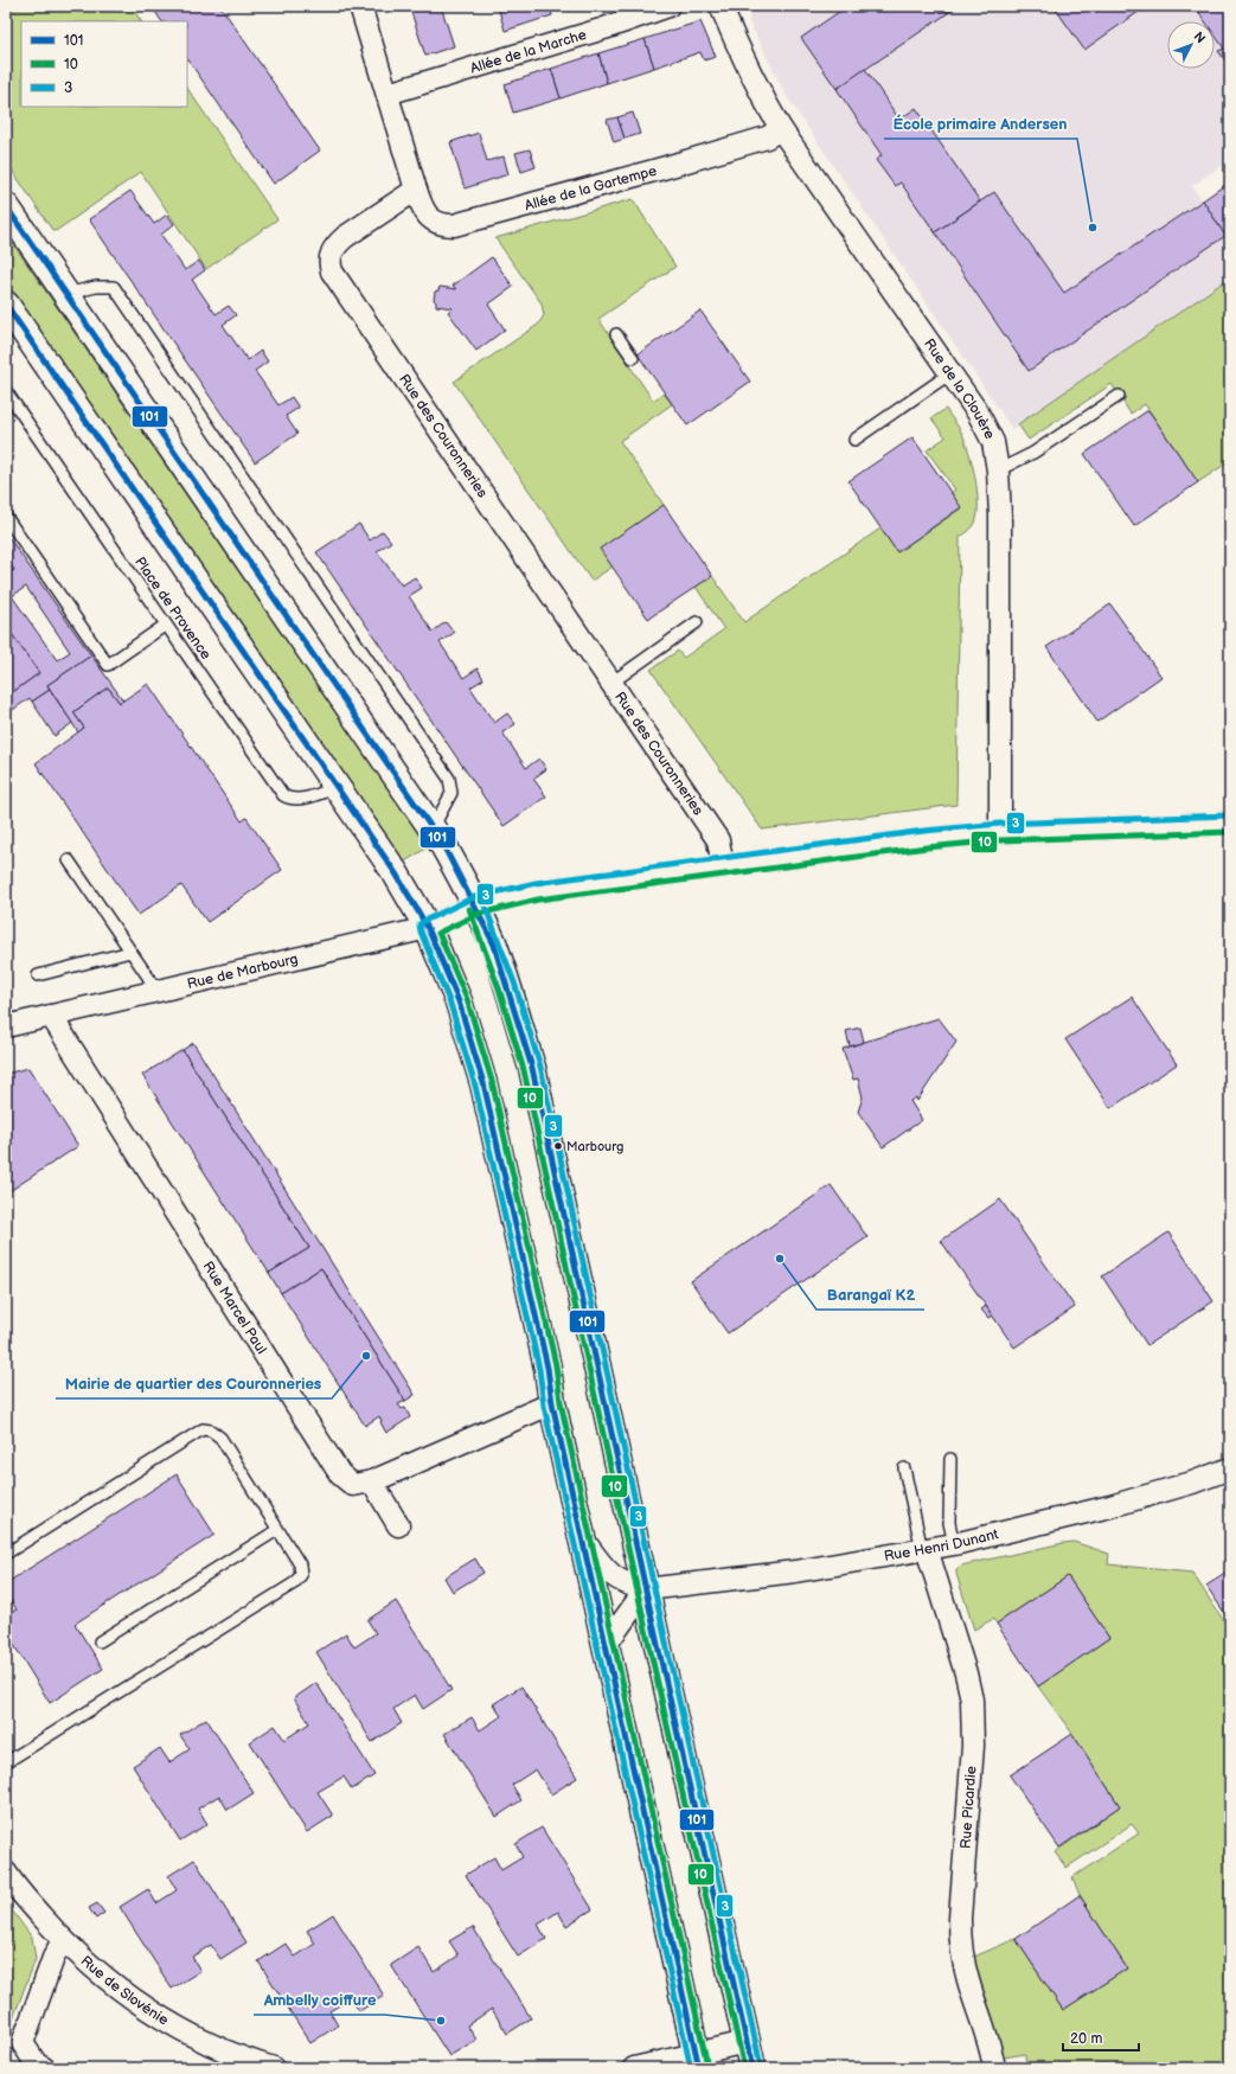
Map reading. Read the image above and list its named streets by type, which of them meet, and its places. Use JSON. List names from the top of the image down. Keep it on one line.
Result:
{"streets":{"street":["Allée de la Marche","Allée de la Gartempe","Rue de la Clouère","Rue des Couronneries","Rue de Marbourg","Rue Marcel Paul","Rue Henri Dunant","Rue Picardie","Rue de Slovénie"],"lane":["Place de Provence"]},"crossings":[["Allée de la Gartempe","Rue de la Clouère"],["Allée de la Gartempe","Rue des Couronneries"],["Rue de la Clouère","Rue de Marbourg"],["Rue des Couronneries","Rue de Marbourg"],["Rue de Marbourg","Rue Marcel Paul"],["Rue Henri Dunant","Rue Picardie"]],"places":["École primaire Andersen","Marbourg","Barangaï K2","Mairie de quartier des Couronneries","Ambelly coiffure"],"lines":["transit line 101","transit line 3","transit line 10"],"legend":["101","10","3"],"scale_bar":"20 m","north":"top right"}
